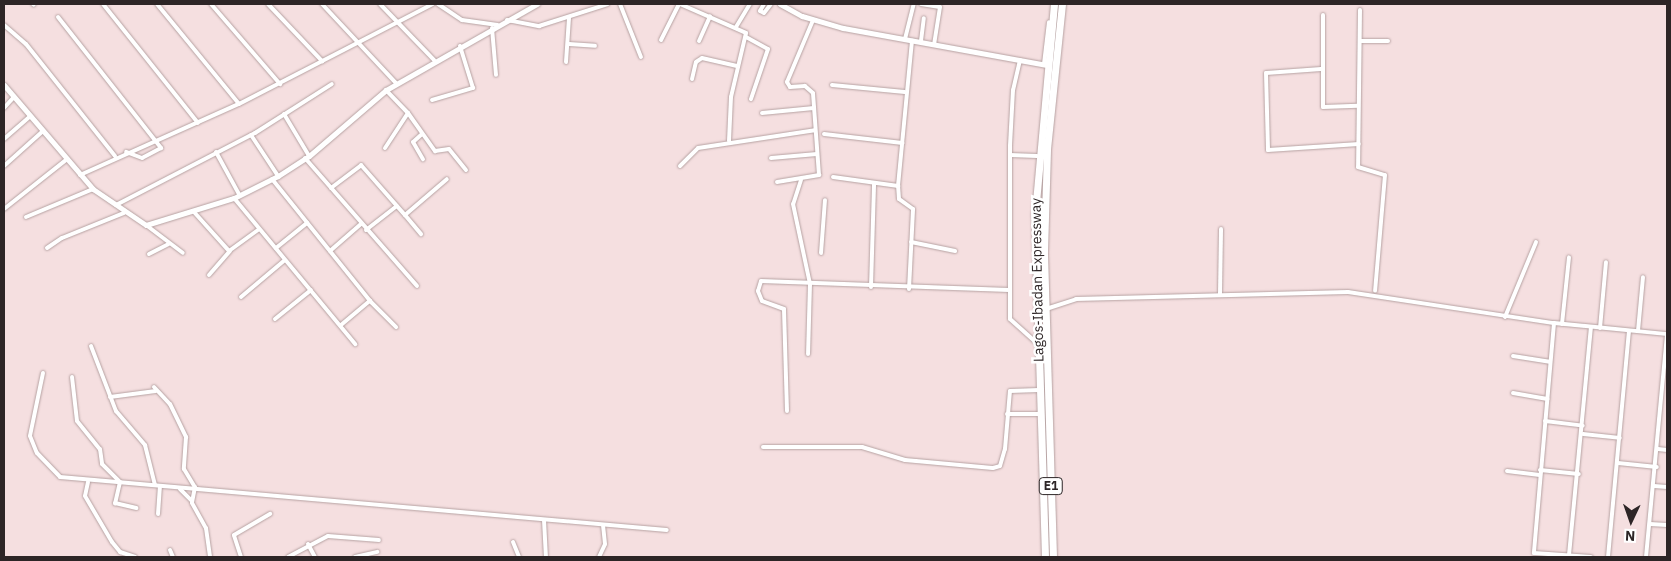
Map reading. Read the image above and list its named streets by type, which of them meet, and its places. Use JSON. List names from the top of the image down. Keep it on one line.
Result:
{"streets":{"highway":["Lagos-Ibadan Expressway","E1"]},"north":"bottom"}
